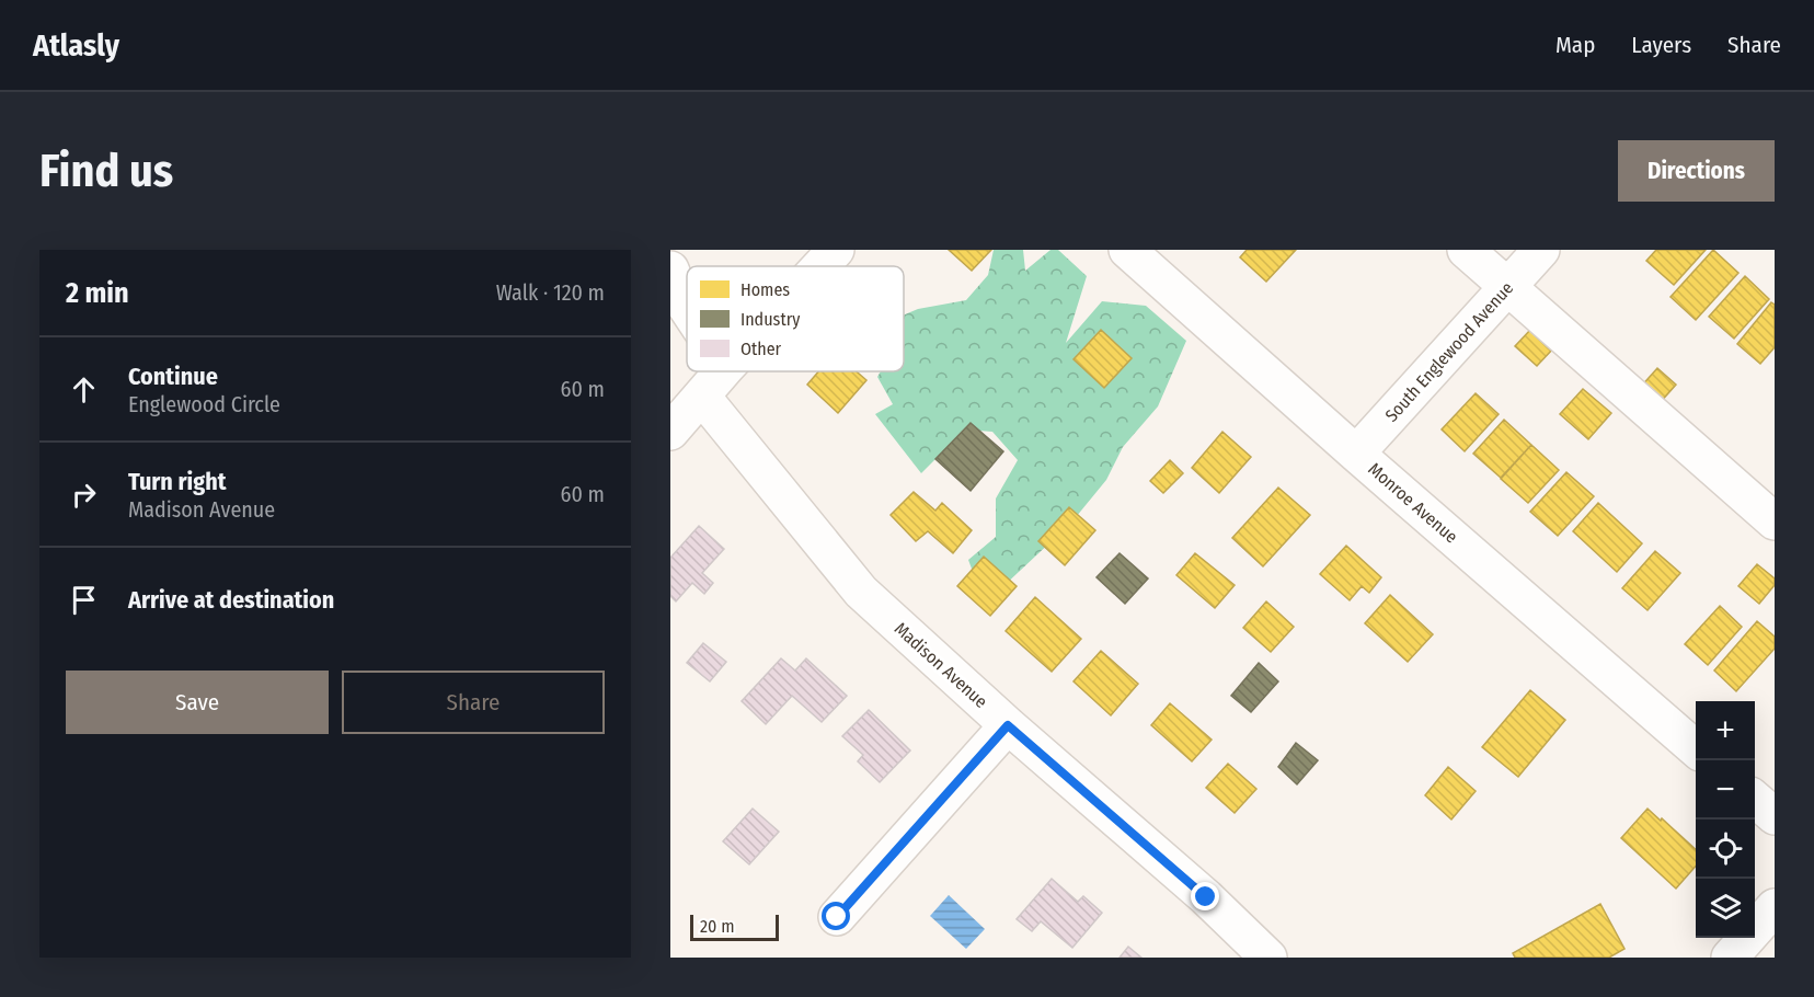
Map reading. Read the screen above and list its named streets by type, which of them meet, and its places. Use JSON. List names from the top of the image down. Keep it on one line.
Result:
{"streets":{"street":["South Englewood Avenue","Monroe Avenue","Madison Avenue"]},"crossings":[["South Englewood Avenue","Monroe Avenue"]],"legend":["Homes","Industry","Other"],"scale_bar":"20 m","page":{"header":"Atlasly","nav":["Map","Layers","Share"],"buttons":["Directions",["Save","Share"]],"title":"Find us","heading":["2 min","Walk · 120 m"],"list":[["Continue","Englewood Circle","60 m"],["Turn right","Madison Avenue","60 m"],"Arrive at destination"],"map_buttons":["+","−"],"scale":"20 m"}}
